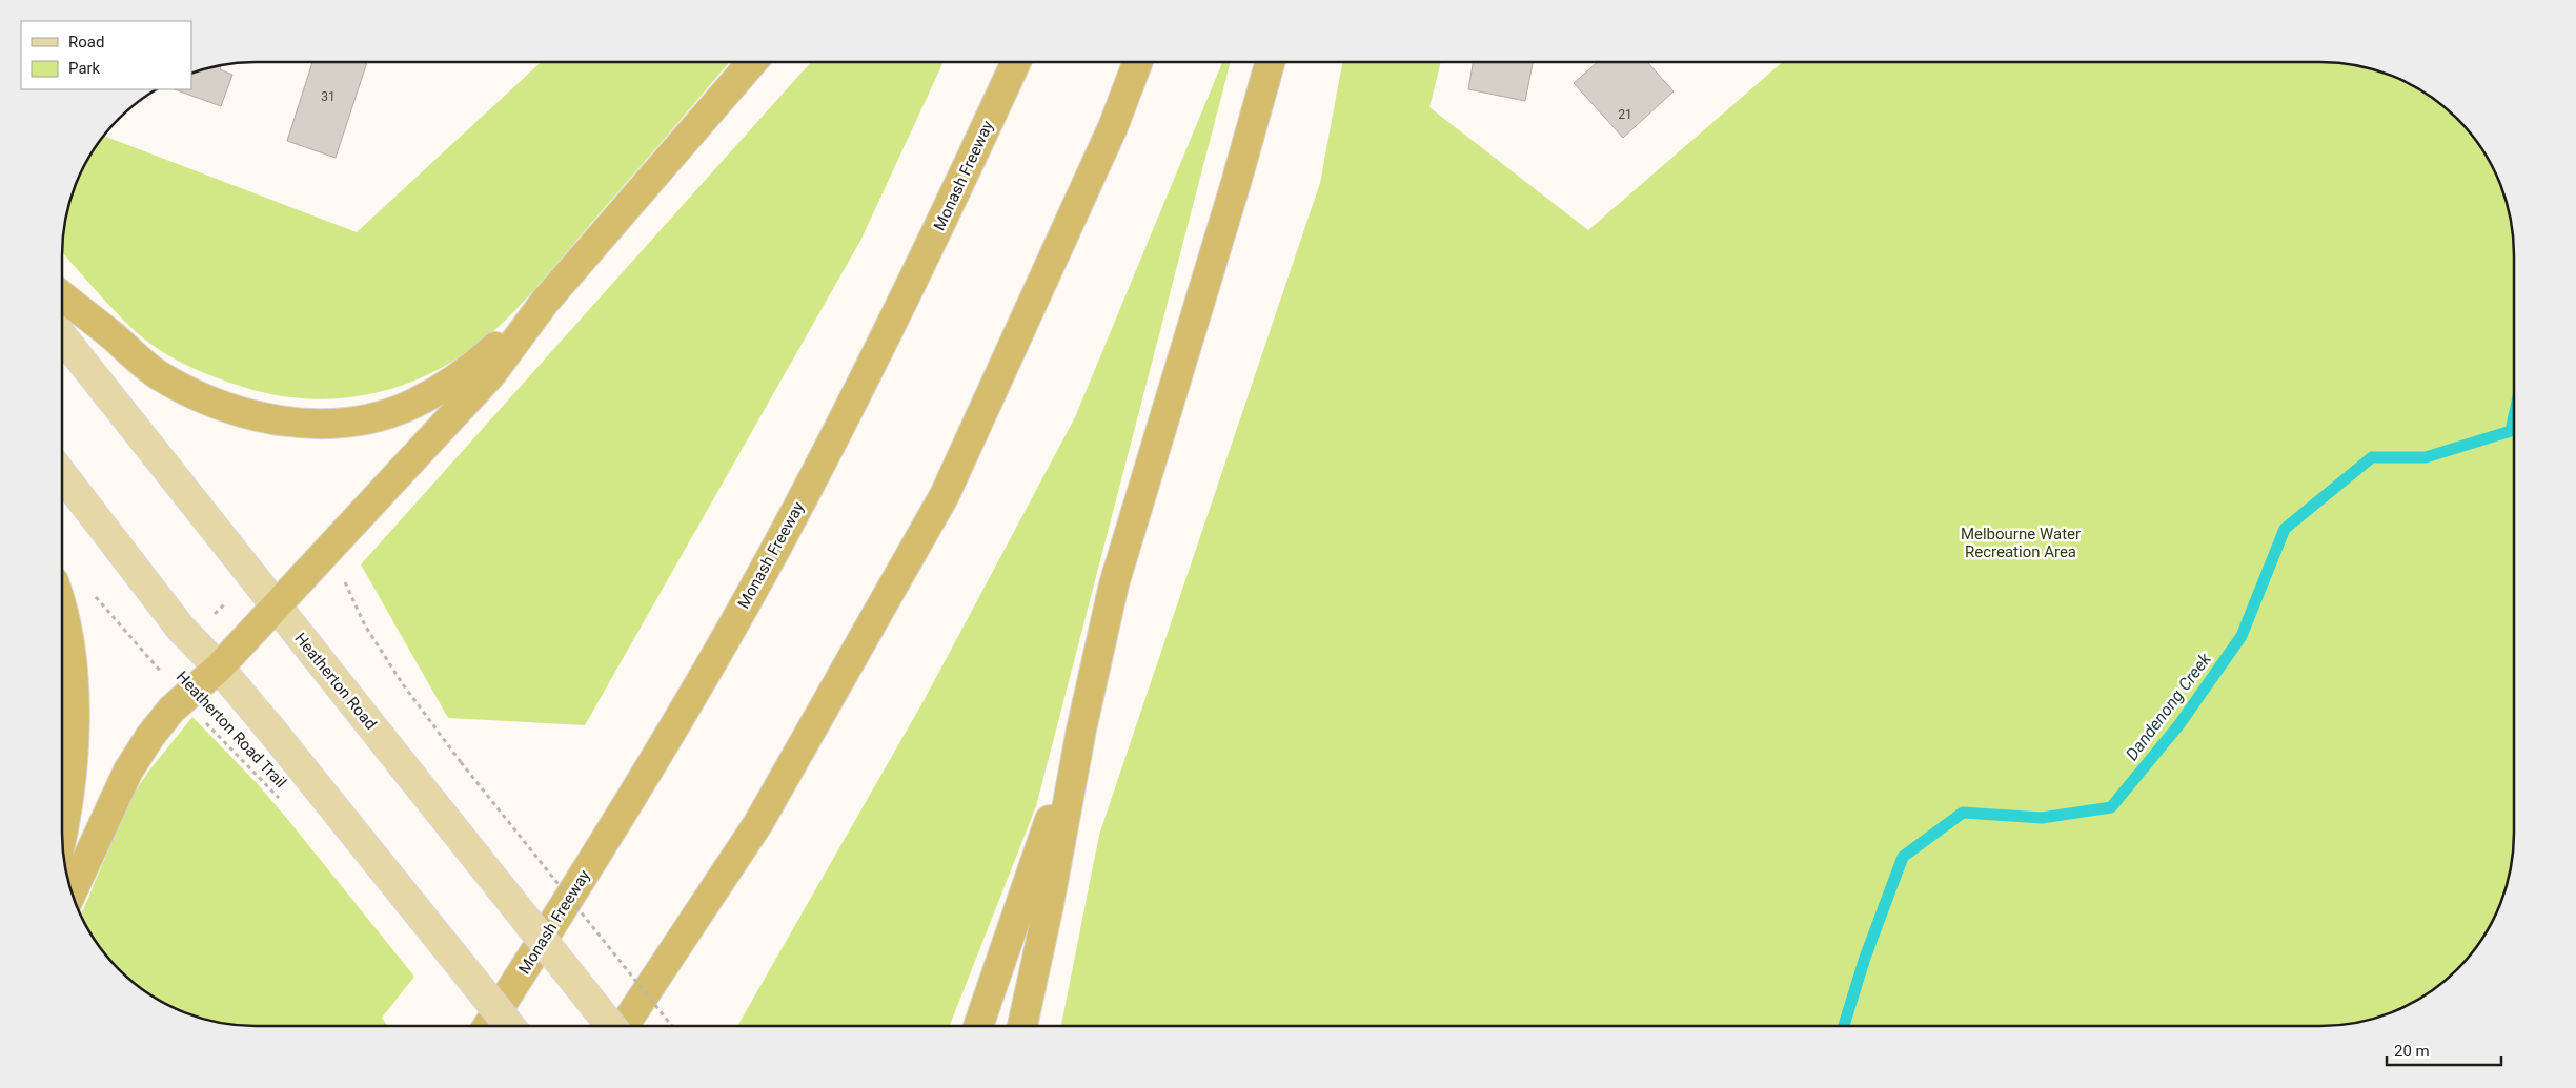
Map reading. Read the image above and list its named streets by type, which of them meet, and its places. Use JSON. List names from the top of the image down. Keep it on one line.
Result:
{"streets":{"highway":["Monash Freeway"],"main road":["Heatherton Road"],"path":["Heatherton Road Trail"]},"water":["Dandenong Creek"],"parks":["Melbourne Water Recreation Area"],"house_numbers":["31","21"],"legend":["Road","Park"],"scale_bar":"20 m"}
